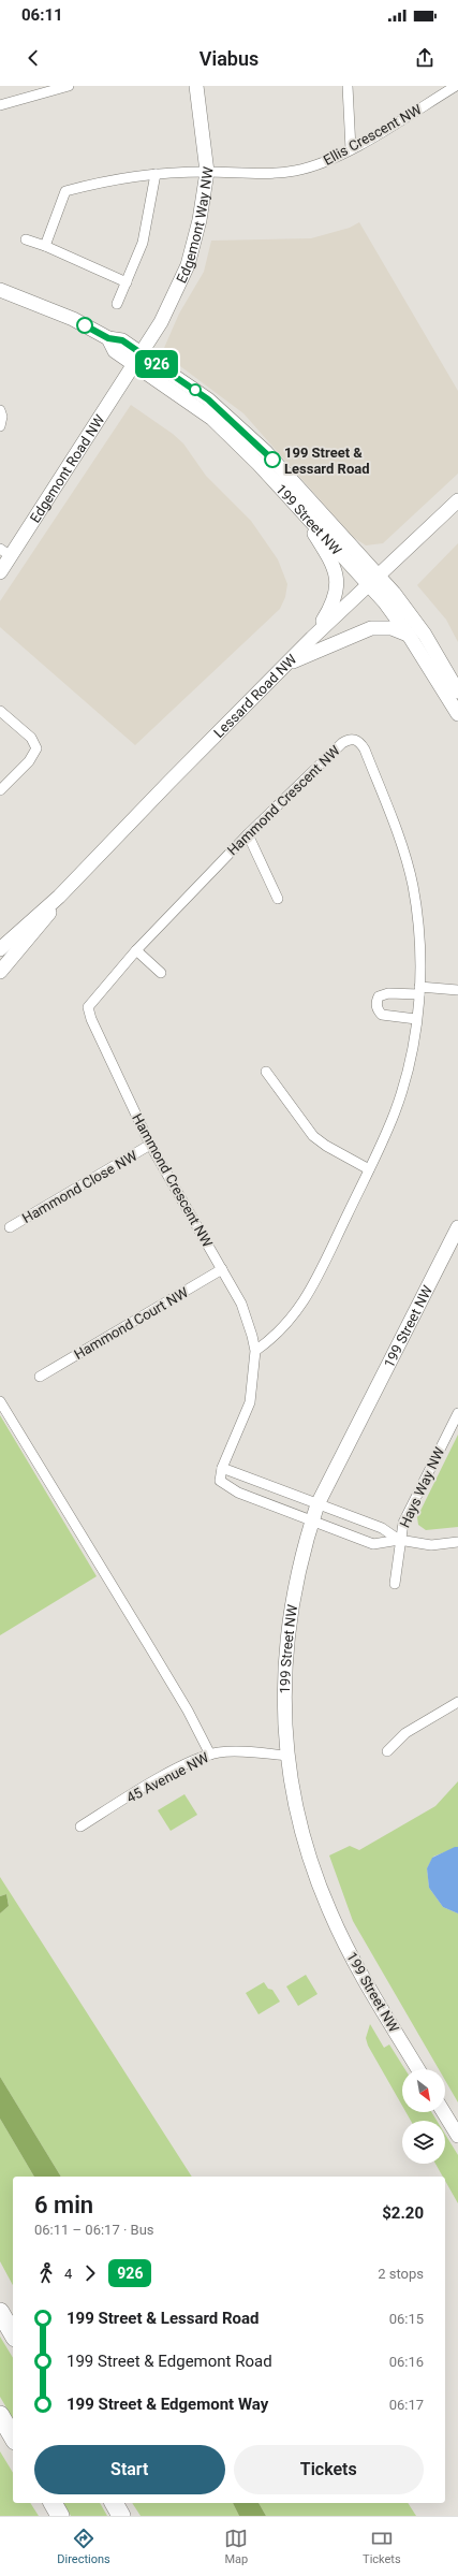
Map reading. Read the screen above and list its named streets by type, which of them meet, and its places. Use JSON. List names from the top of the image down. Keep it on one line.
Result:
{"streets":{"main road":["Edgemont Way NW","Edgemont Road NW","199 Street NW","Lessard Road NW"],"street":["Ellis Crescent NW","Hammond Crescent NW","Hammond Close NW","Hammond Court NW","Hays Way NW","45 Avenue NW"]},"crossings":[["Ellis Crescent NW","Edgemont Way NW"],["Edgemont Way NW","Edgemont Road NW"],["Edgemont Way NW","199 Street NW"],["Edgemont Road NW","199 Street NW"],["199 Street NW","Lessard Road NW"],["199 Street NW","Hammond Crescent NW"],["199 Street NW","45 Avenue NW"],["Hammond Crescent NW","Hammond Close NW"],["Hammond Crescent NW","Hammond Court NW"]],"places":["199 Street & Lessard Road"],"lines":["bus line 926"],"north":"bottom right","page":{"status":"06:11","header":"Viabus","on_map":"926","heading":["6 min","06:11 – 06:17 · Bus","$2.20"],"legs":["4","926","2 stops"],"list":[{"name":"199 Street & Lessard Road","value":"06:15"},{"name":"199 Street & Edgemont Road","value":"06:16"},{"name":"199 Street & Edgemont Way","value":"06:17"}],"buttons":["Start","Tickets"],"tabs":["Directions","Map","Tickets"]}}
